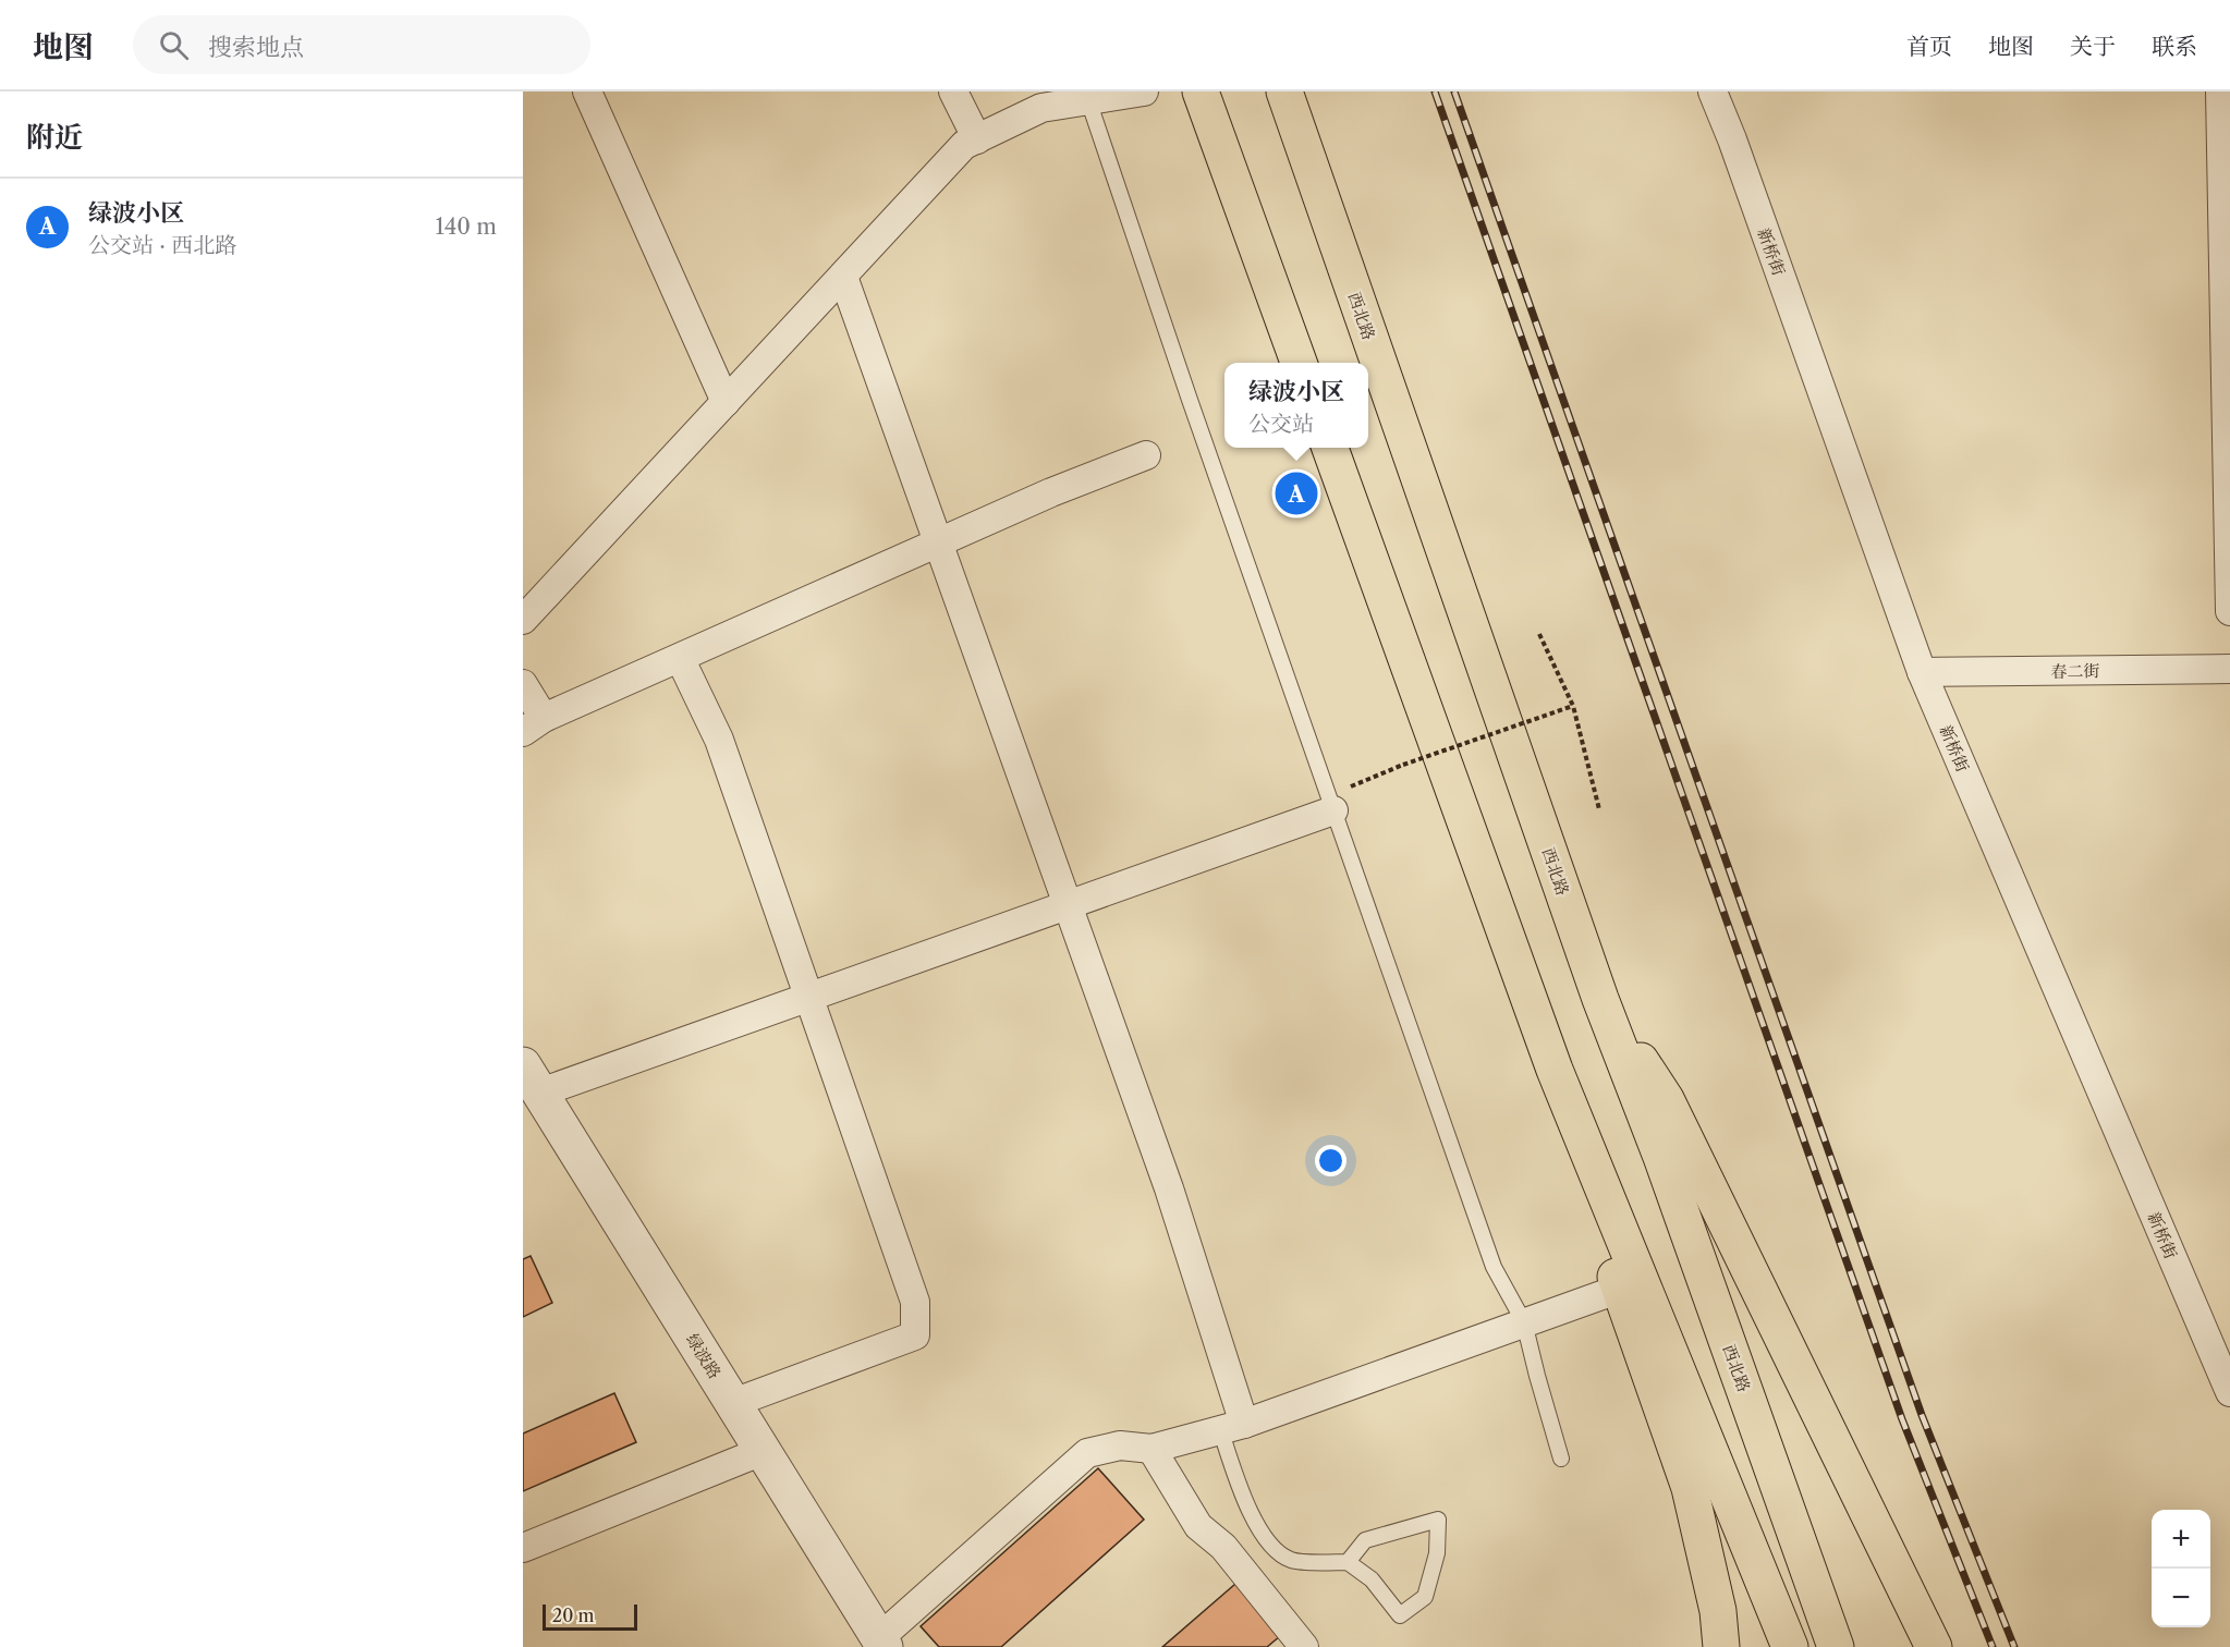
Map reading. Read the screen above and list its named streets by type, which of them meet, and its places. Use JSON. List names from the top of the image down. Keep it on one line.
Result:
{"streets":{"highway":["西北路"],"street":["新桥街","春二街","绿波路"]},"crossings":[["新桥街","春二街"]],"scale_bar":"20 m","page":{"header":"地图","search":"搜索地点","nav":["首页","地图","关于","联系"],"heading":"附近","list":[{"mark":"A","name":"绿波小区","note":"公交站 · 西北路","value":"140 m"}],"popup":["绿波小区","公交站"],"pins":"A","map_buttons":["+","−"],"scale":"20 m"}}
